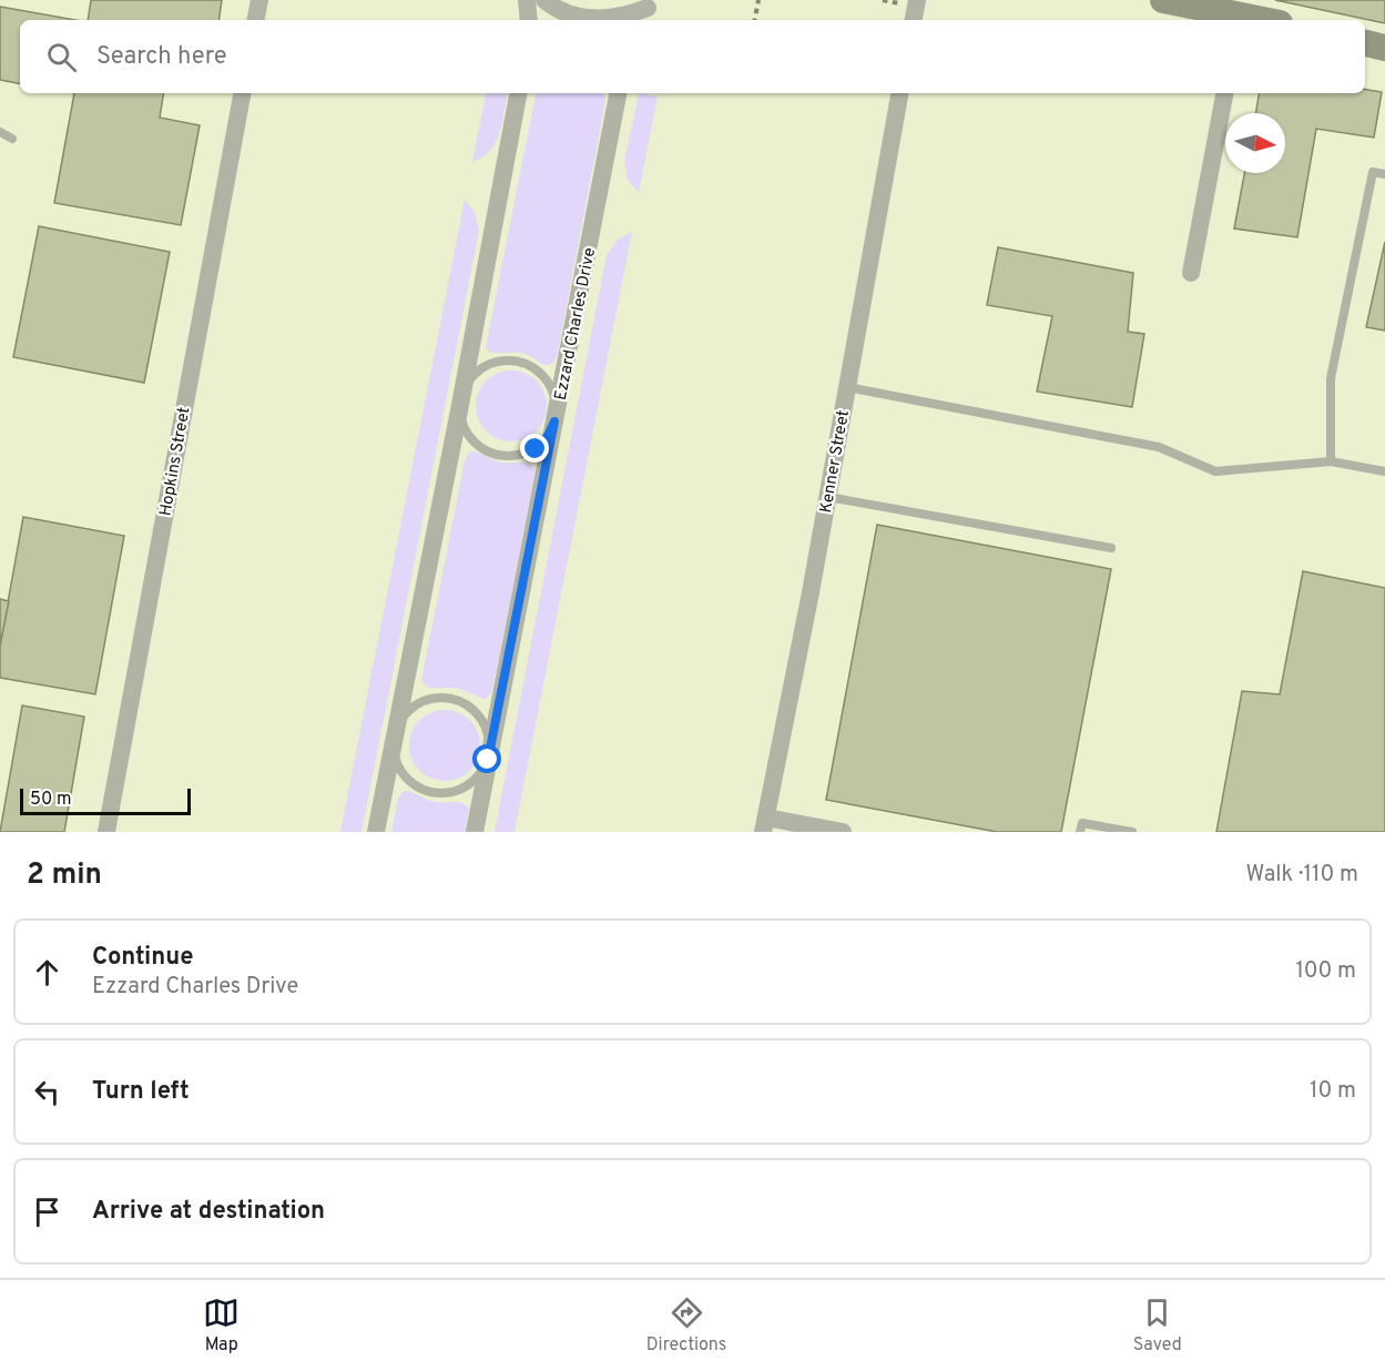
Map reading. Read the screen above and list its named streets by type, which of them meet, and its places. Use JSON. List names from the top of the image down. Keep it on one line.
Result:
{"streets":{"street":["Ezzard Charles Drive","Hopkins Street","Kenner Street"]},"scale_bar":"50 m","north":"right","page":{"search":"Search here","scale":"50 m","heading":["2 min","Walk · 110 m"],"list":[["Continue","Ezzard Charles Drive","100 m"],["Turn left","10 m"],"Arrive at destination"],"nav":["Map","Directions","Saved"]}}
